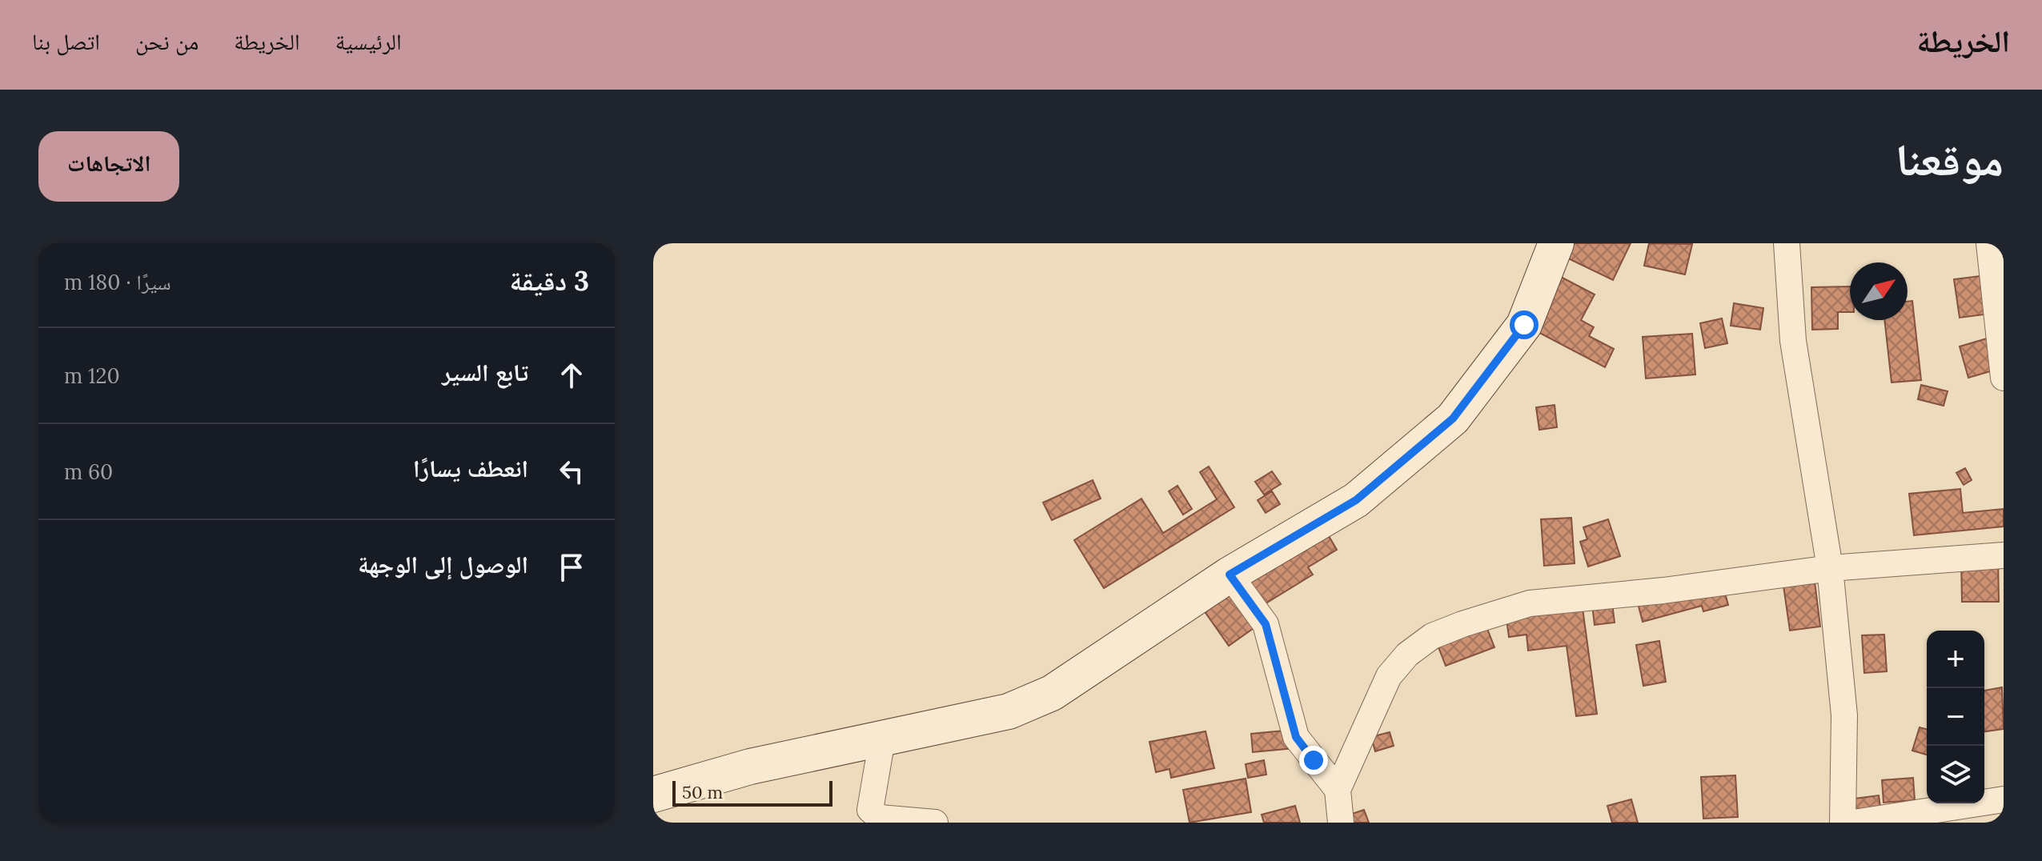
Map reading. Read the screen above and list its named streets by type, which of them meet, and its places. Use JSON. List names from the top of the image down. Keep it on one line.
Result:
{"scale_bar":"50 m","north":"top right","page":{"header":"الخريطة","nav":["الرئيسية","الخريطة","من نحن","اتصل بنا"],"title":"موقعنا","buttons":"الاتجاهات","heading":["3 دقيقة","سيرًا · 180 m"],"list":[["تابع السير","120 m"],["انعطف يسارًا","60 m"],"الوصول إلى الوجهة"],"map_buttons":["+","−"],"scale":"50 m"}}
